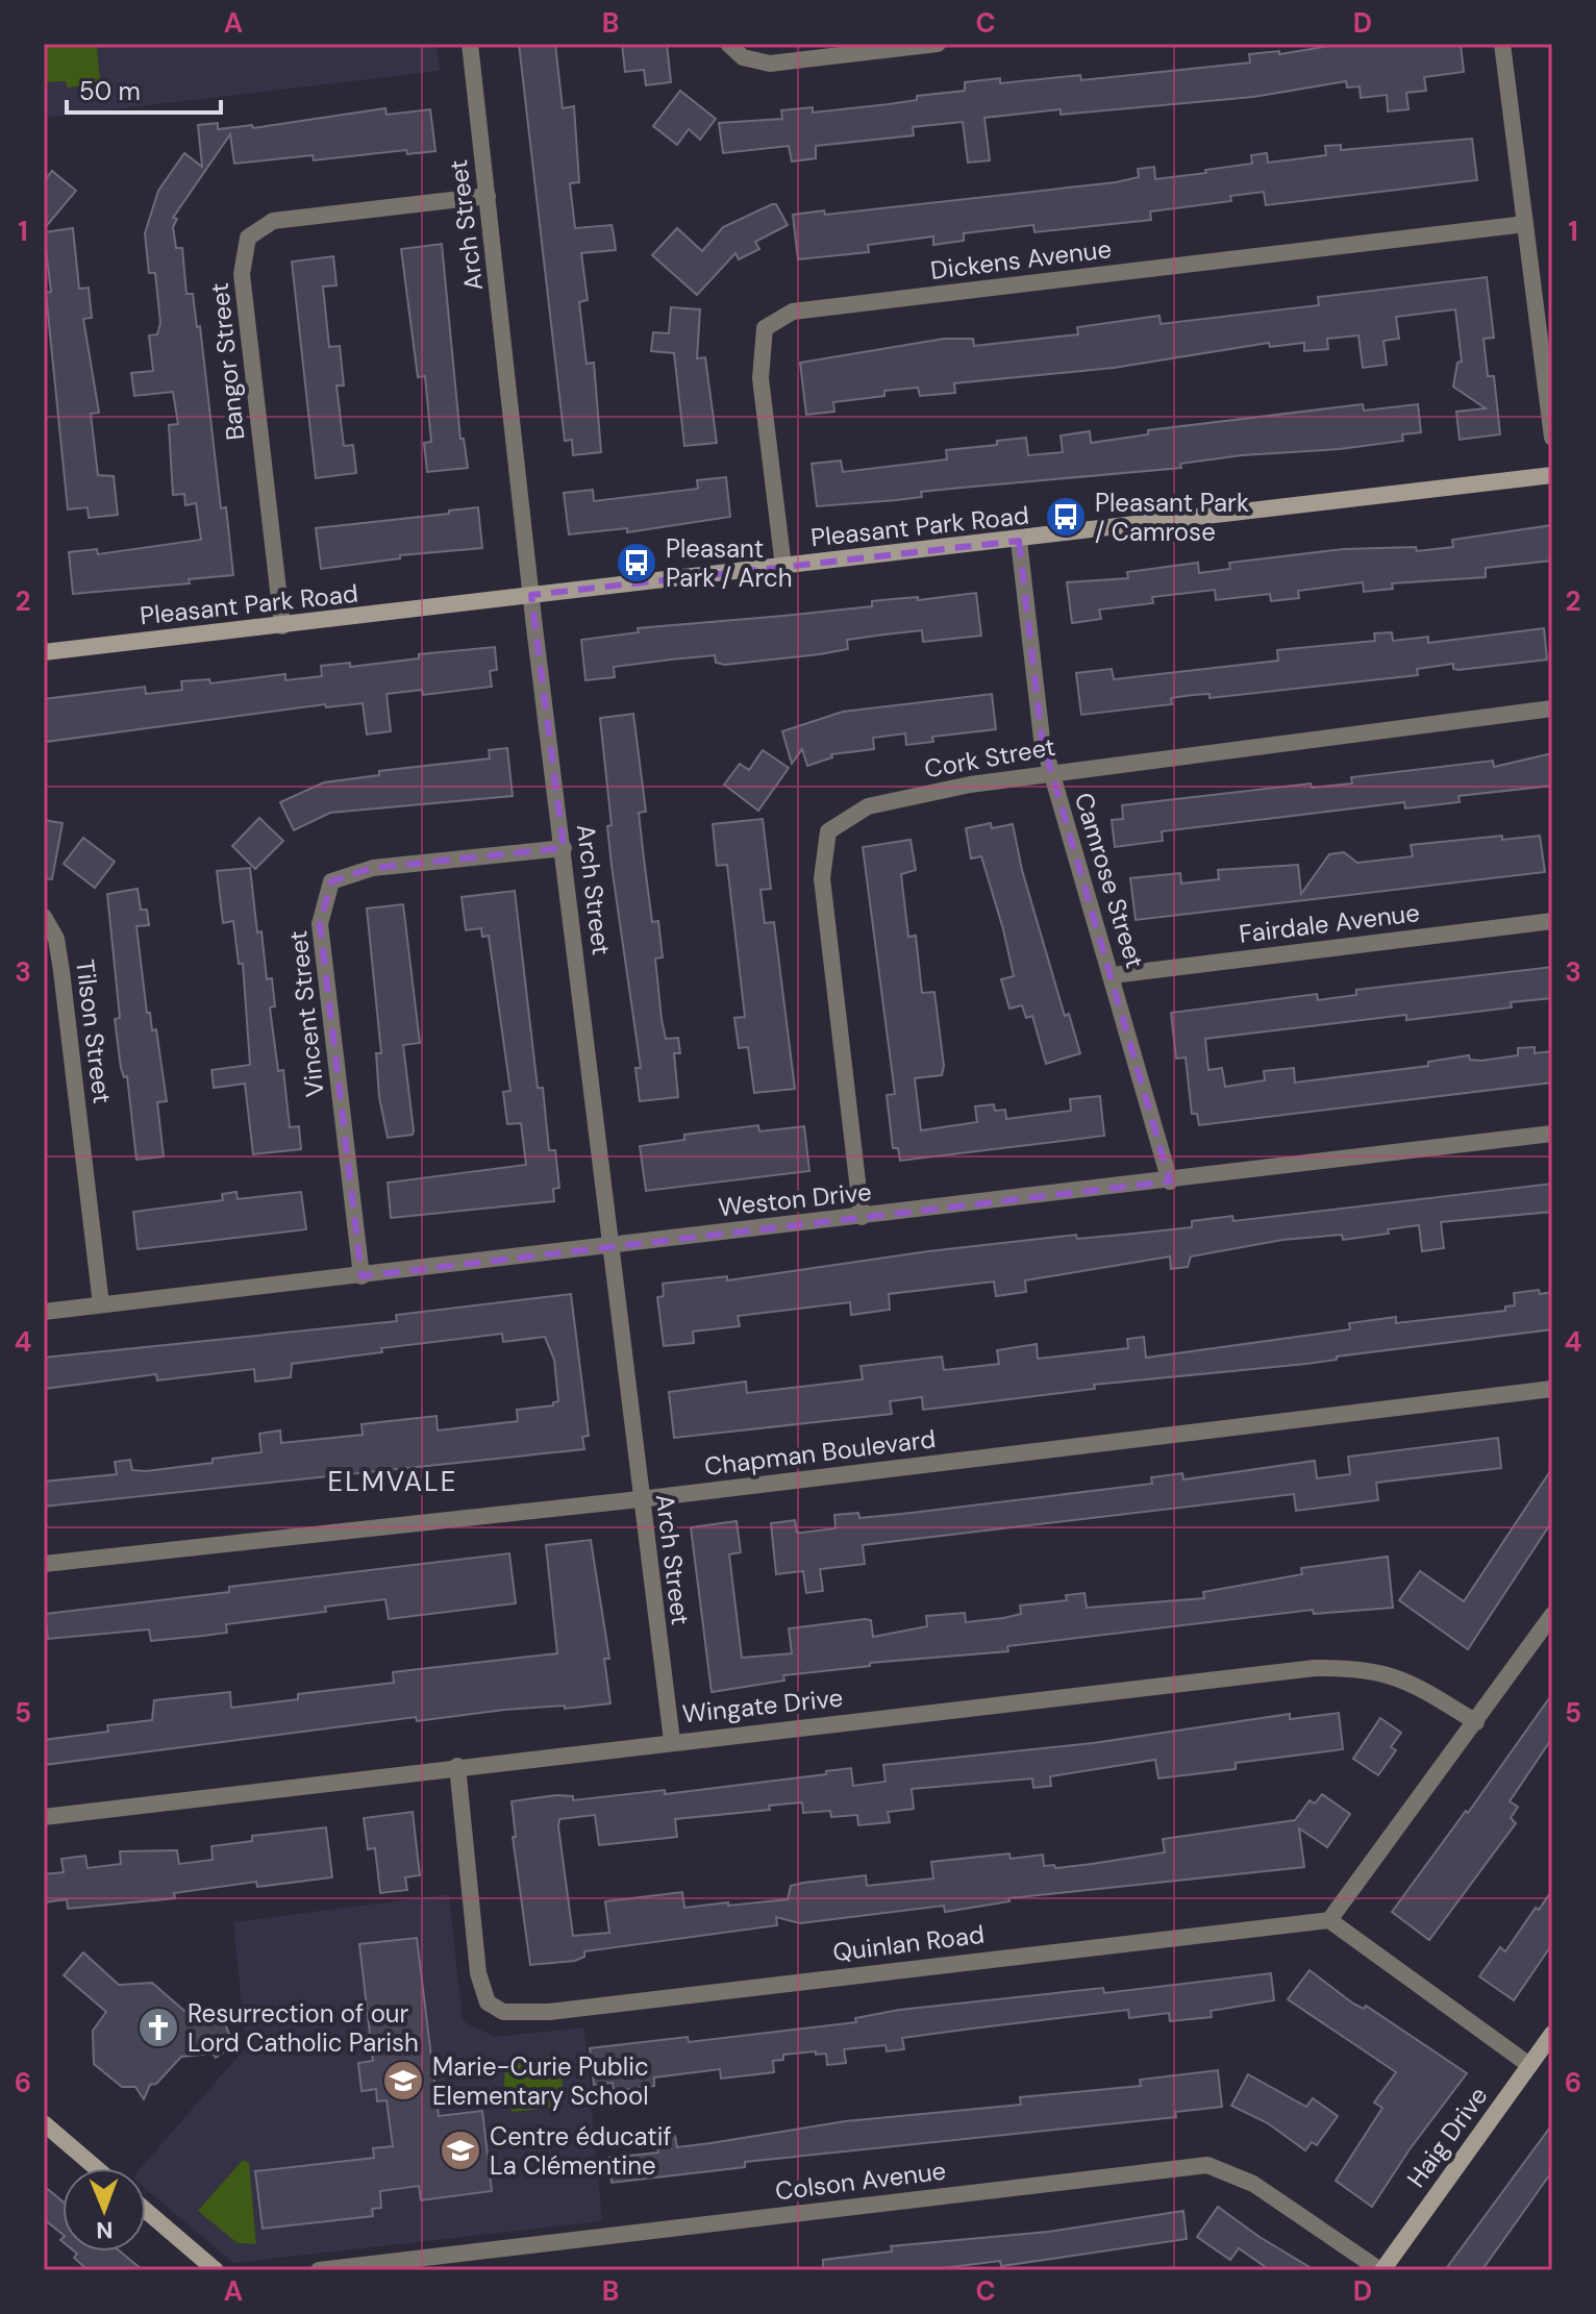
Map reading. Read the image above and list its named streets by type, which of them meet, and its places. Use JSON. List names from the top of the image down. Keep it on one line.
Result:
{"streets":{"street":["Arch Street","Dickens Avenue","Bangor Street","Pleasant Park Road","Cork Street","Camrose Street","Fairdale Avenue","Vincent Street","Tilson Street","Weston Drive","Chapman Boulevard","Wingate Drive","Quinlan Road","Haig Drive","Colson Avenue"]},"crossings":[["Arch Street","Bangor Street"],["Arch Street","Pleasant Park Road"],["Arch Street","Vincent Street"],["Arch Street","Weston Drive"],["Arch Street","Chapman Boulevard"],["Arch Street","Wingate Drive"],["Dickens Avenue","Pleasant Park Road"],["Bangor Street","Pleasant Park Road"],["Pleasant Park Road","Camrose Street"],["Cork Street","Camrose Street"],["Cork Street","Weston Drive"],["Camrose Street","Fairdale Avenue"],["Camrose Street","Weston Drive"],["Vincent Street","Weston Drive"],["Tilson Street","Weston Drive"],["Wingate Drive","Quinlan Road"],["Haig Drive","Colson Avenue"]],"districts":["ELMVALE"],"places":{"bus stop":["Pleasant Park / Camrose","Pleasant Park / Arch"],"church":["Resurrection of our Lord Catholic Parish"],"school or university":["Marie-Curie Public Elementary School","Centre éducatif La Clémentine"]},"scale_bar":"50 m","north":"bottom","grid":{"columns":["A","B","C","D"],"rows":["1","2","3","4","5","6"]}}
